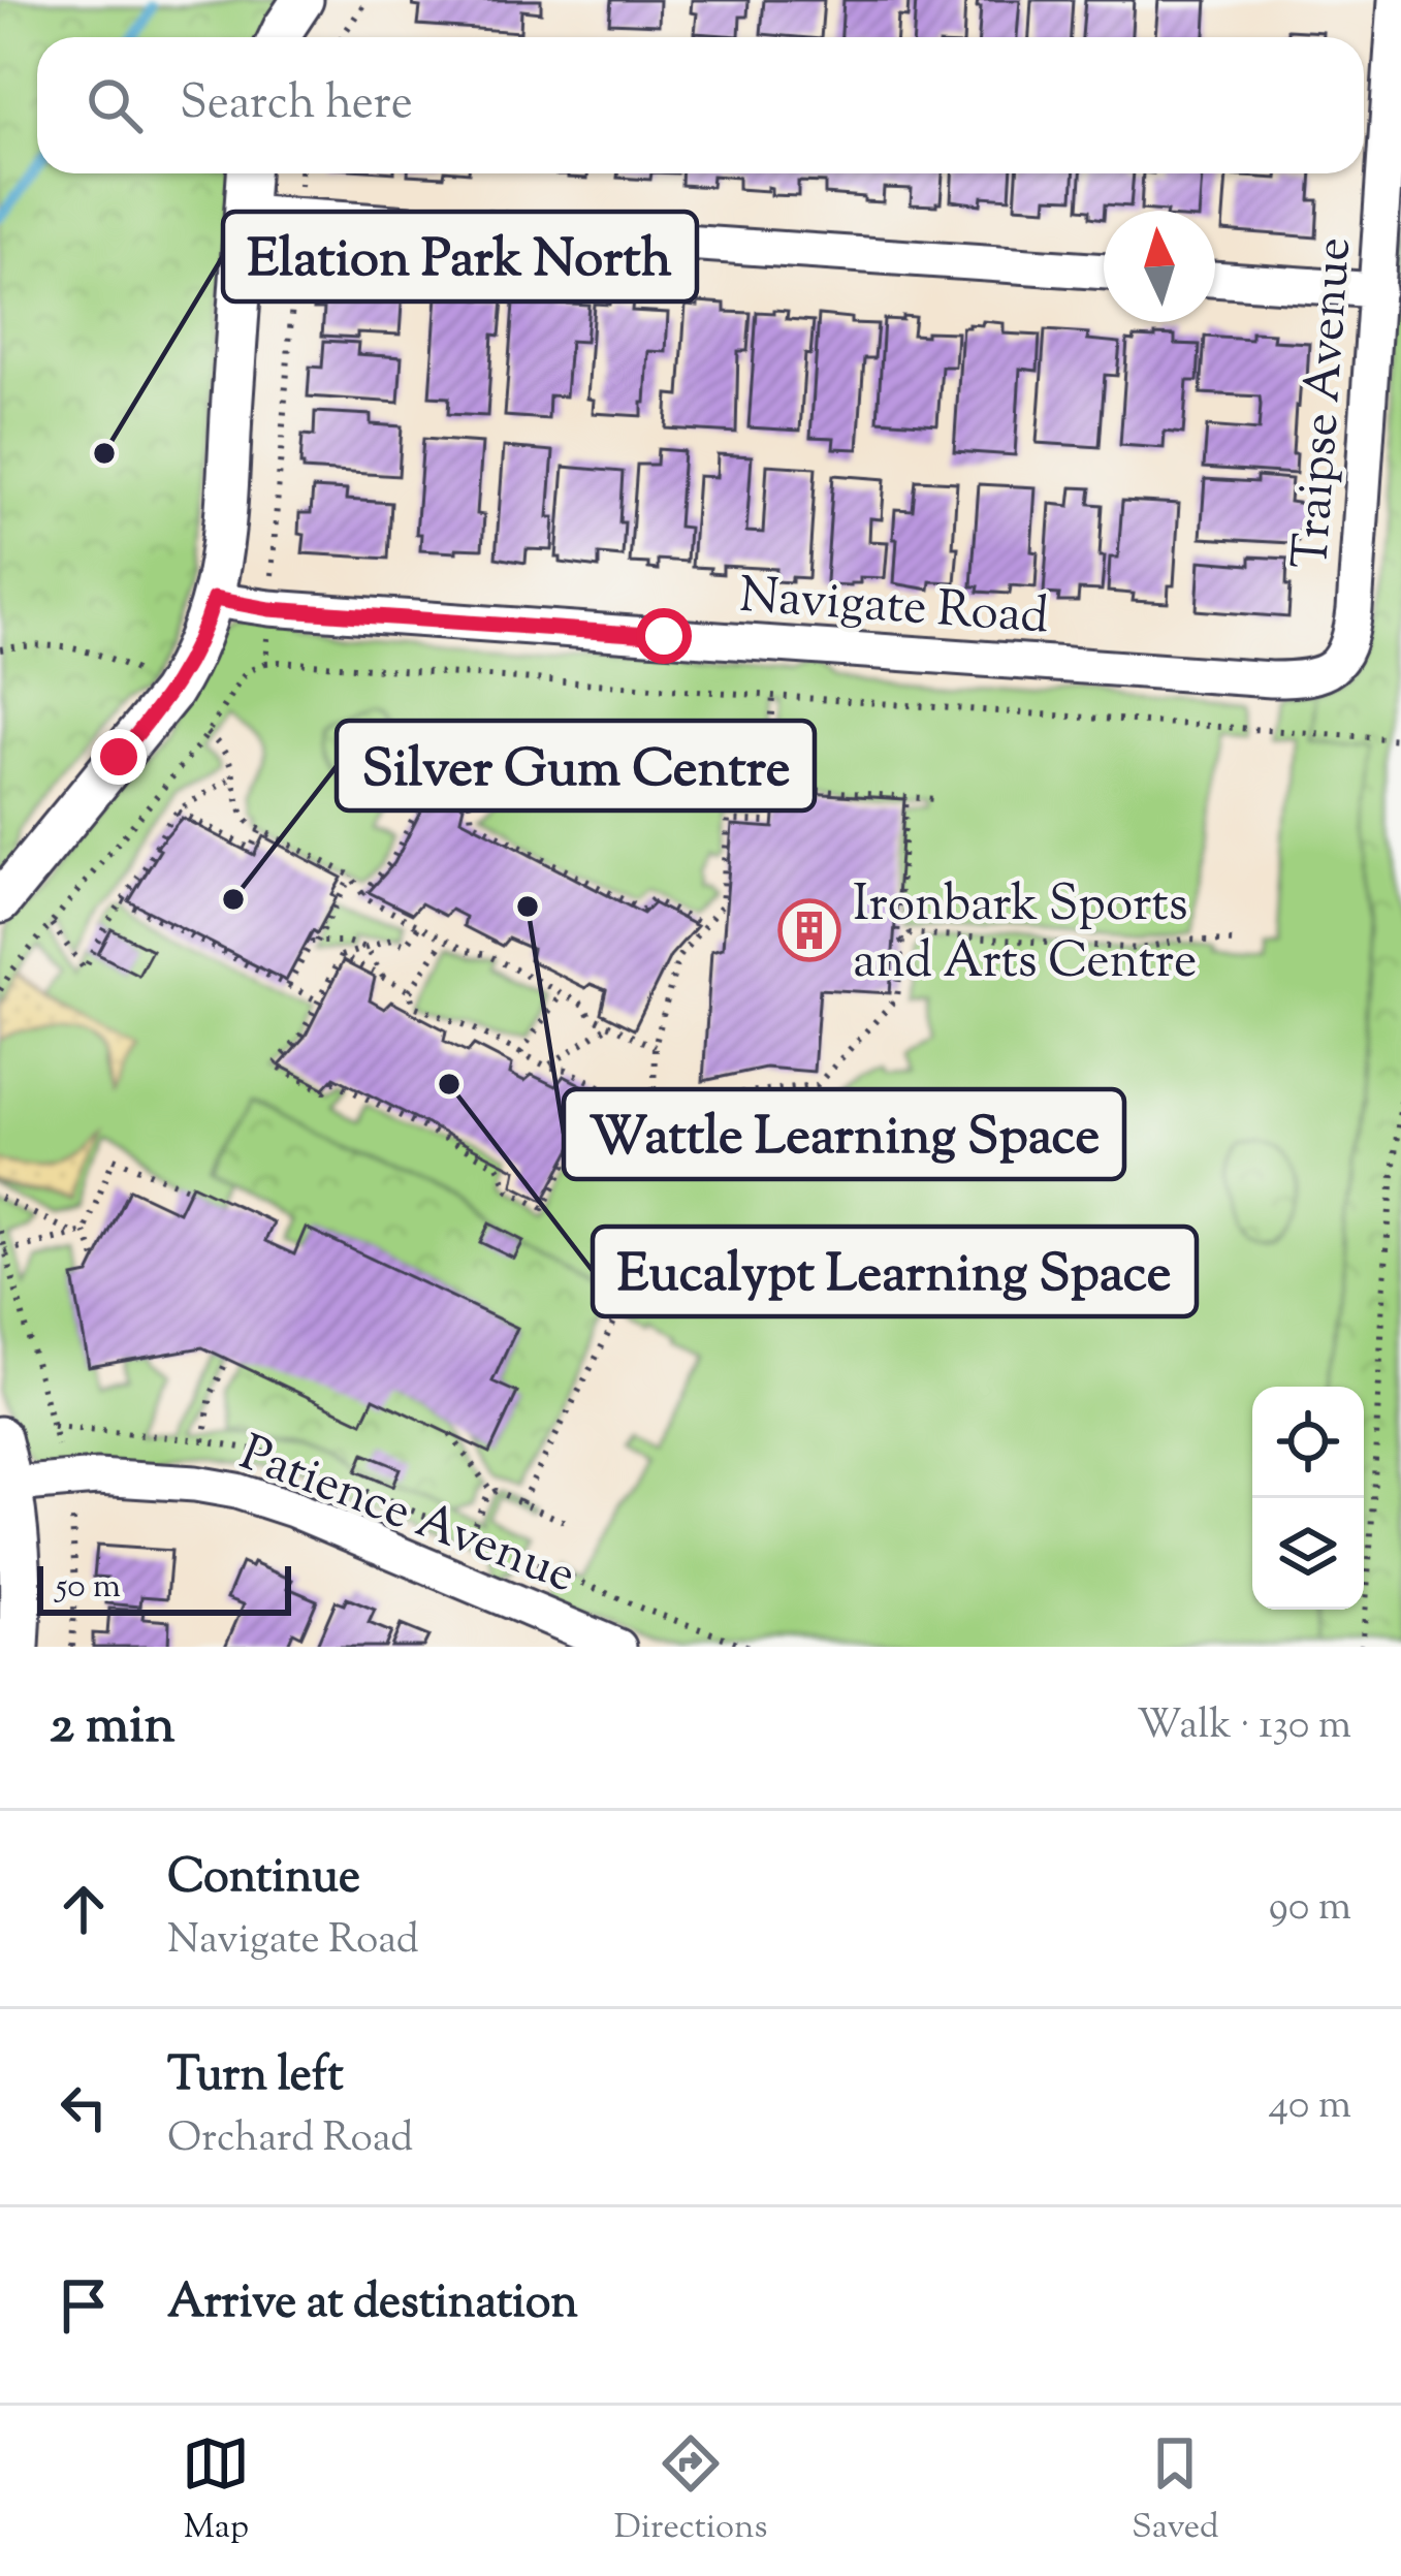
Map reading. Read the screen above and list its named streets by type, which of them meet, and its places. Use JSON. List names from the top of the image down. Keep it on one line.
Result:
{"streets":{"street":["Traipse Avenue","Navigate Road","Patience Avenue"]},"crossings":[["Traipse Avenue","Navigate Road"]],"places":{"other":["Elation Park North","Silver Gum Centre","Wattle Learning Space","Eucalypt Learning Space"],"building":["Ironbark Sports and Arts Centre"]},"scale_bar":"50 m","north":"top","page":{"search":"Search here","scale":"50 m","heading":["2 min","Walk · 130 m"],"list":[["Continue","Navigate Road","90 m"],["Turn left","Orchard Road","40 m"],"Arrive at destination"],"nav":["Map","Directions","Saved"]}}
